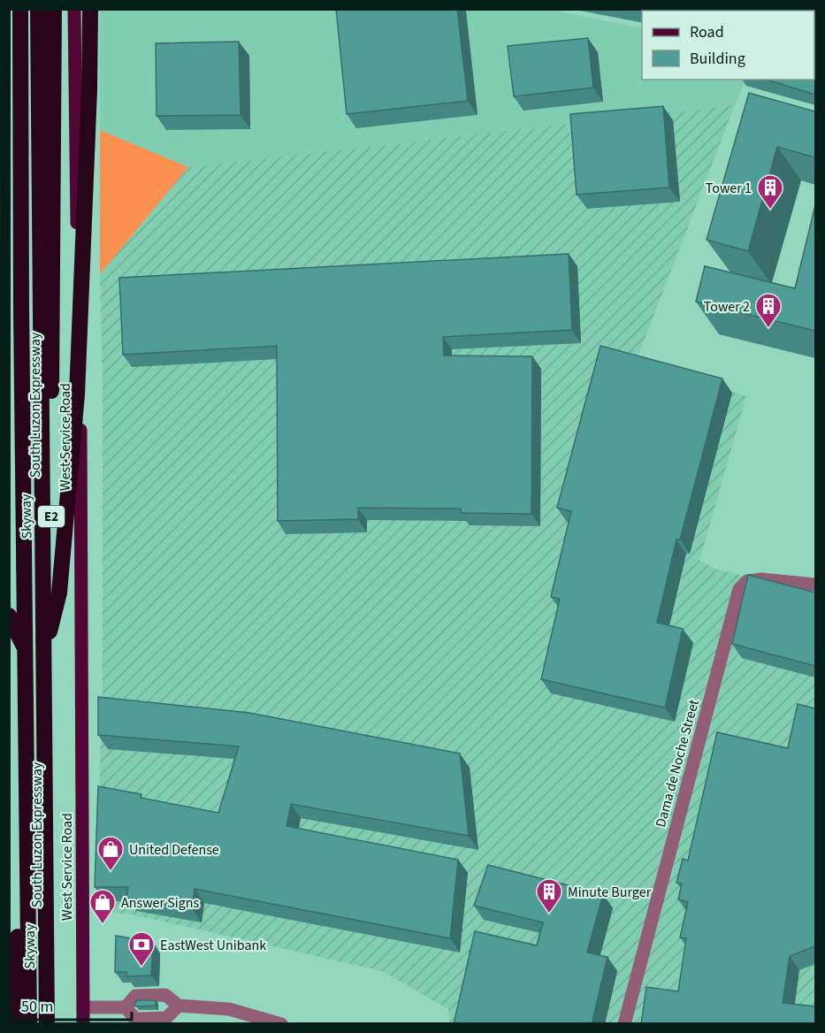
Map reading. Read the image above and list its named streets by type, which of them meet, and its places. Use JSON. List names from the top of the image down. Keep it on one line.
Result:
{"streets":{"highway":["South Luzon Expressway","Skyway","E2"],"main road":["West Service Road"],"street":["Dama de Noche Street"]},"places":{"building":["Tower 1","Tower 2","Minute Burger"],"shop":["United Defense","Answer Signs"],"bank":["EastWest Unibank"]},"legend":["Road","Building"],"scale_bar":"50 m"}
